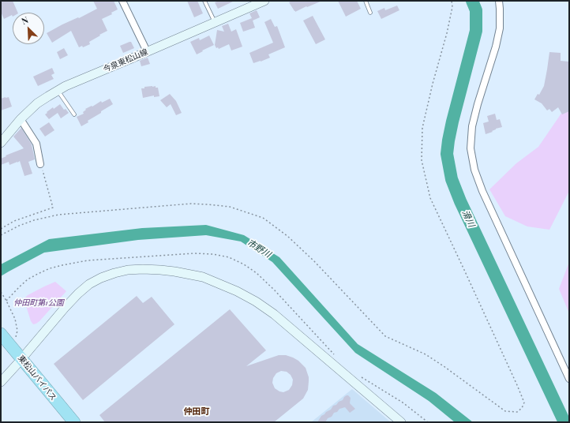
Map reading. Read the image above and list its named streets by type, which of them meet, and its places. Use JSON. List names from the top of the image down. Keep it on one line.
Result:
{"streets":{"highway":["東松山バイパス"],"street":["今泉東松山線"]},"districts":["仲田町"],"water":["滑川","市野川"],"parks":["仲田町第1公園"],"north":"top left"}
